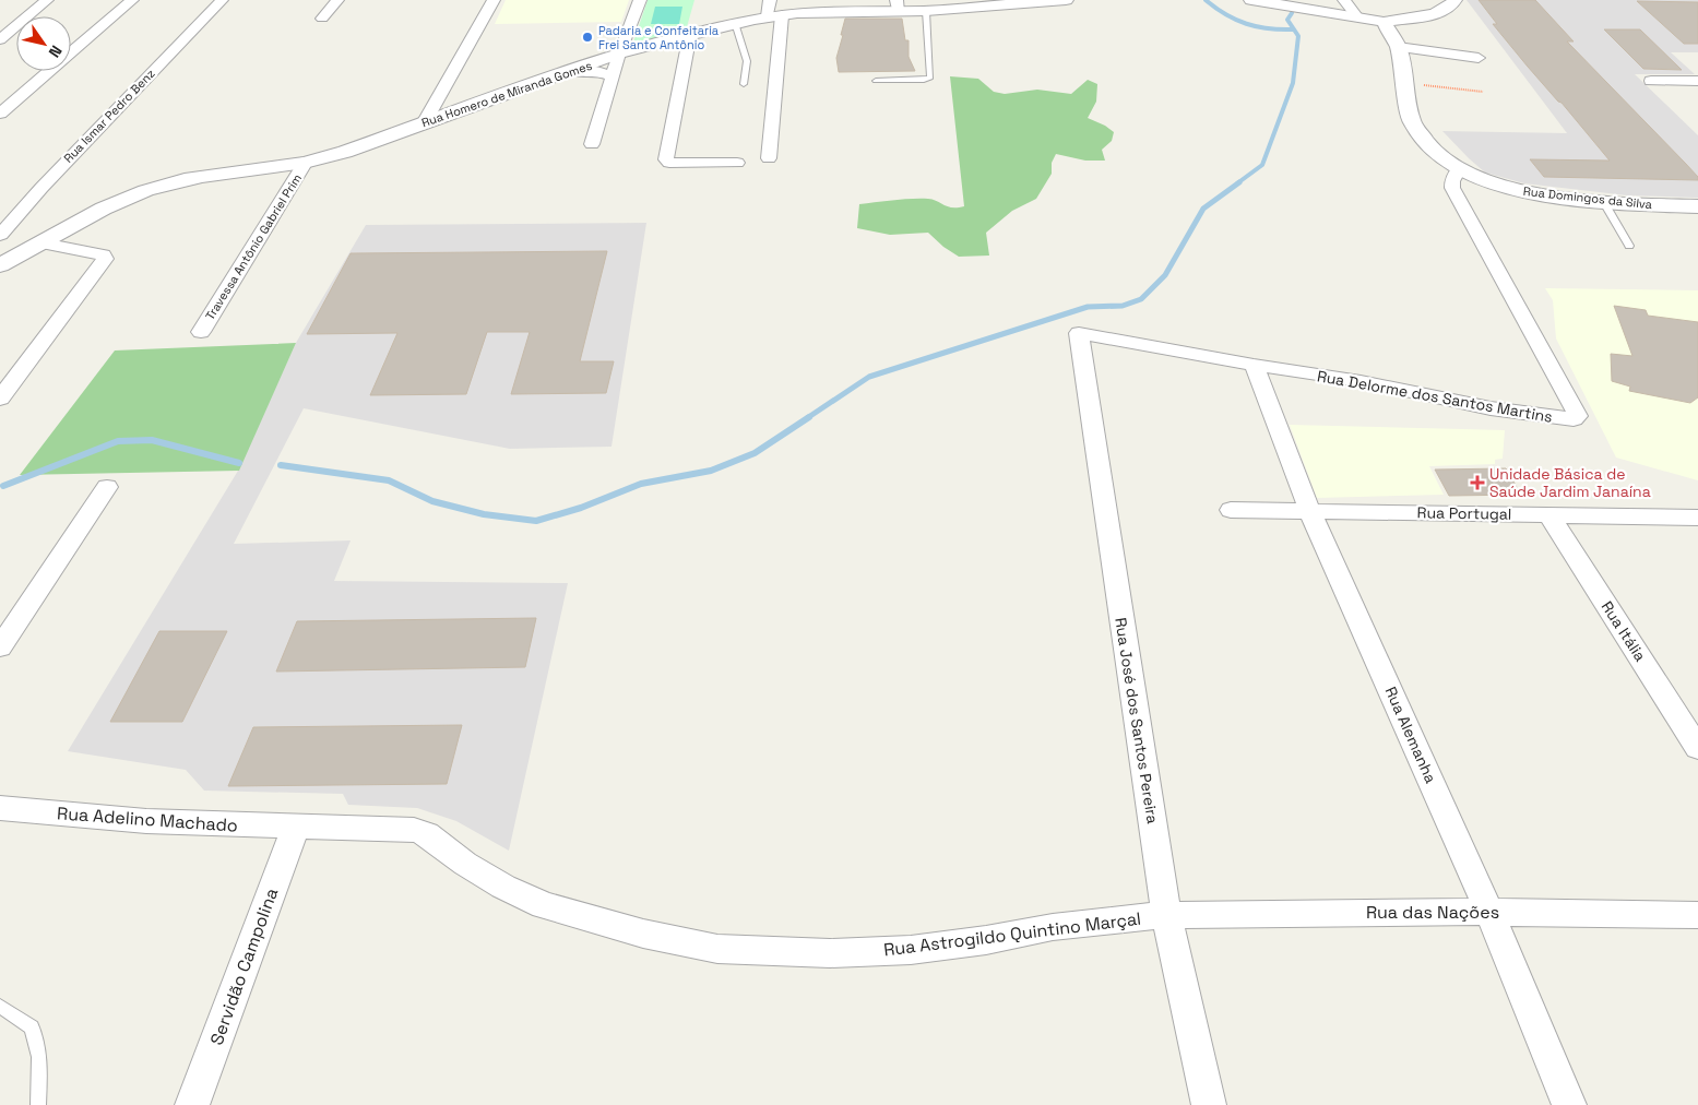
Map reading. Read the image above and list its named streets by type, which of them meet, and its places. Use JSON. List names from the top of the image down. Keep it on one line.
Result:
{"streets":{"street":["Rua Homero de Miranda Gomes","Rua Ismar Pedro Benz","Rua Domingos da Silva","Travessa Antônio Gabriel Prim","Rua Delorme dos Santos Martins","Rua Portugal","Rua Itália","Rua José dos Santos Pereira","Rua Alemanha","Rua Adelino Machado","Rua das Nações","Rua Astrogildo Quintino Marçal","Servidão Campolina"]},"crossings":[["Rua Homero de Miranda Gomes","Travessa Antônio Gabriel Prim"],["Rua Domingos da Silva","Rua Delorme dos Santos Martins"],["Rua Delorme dos Santos Martins","Rua José dos Santos Pereira"],["Rua Delorme dos Santos Martins","Rua Alemanha"],["Rua Portugal","Rua Itália"],["Rua Portugal","Rua Alemanha"],["Rua José dos Santos Pereira","Rua das Nações"],["Rua José dos Santos Pereira","Rua Astrogildo Quintino Marçal"],["Rua Alemanha","Rua das Nações"],["Rua Adelino Machado","Rua Astrogildo Quintino Marçal"],["Rua Adelino Machado","Servidão Campolina"],["Rua das Nações","Rua Astrogildo Quintino Marçal"],["Rua Astrogildo Quintino Marçal","Servidão Campolina"]],"places":{"other":["Padaria e Confeitaria Frei Santo Antônio"],"health":["Unidade Básica de Saúde Jardim Janaína"]},"north":"bottom right"}
